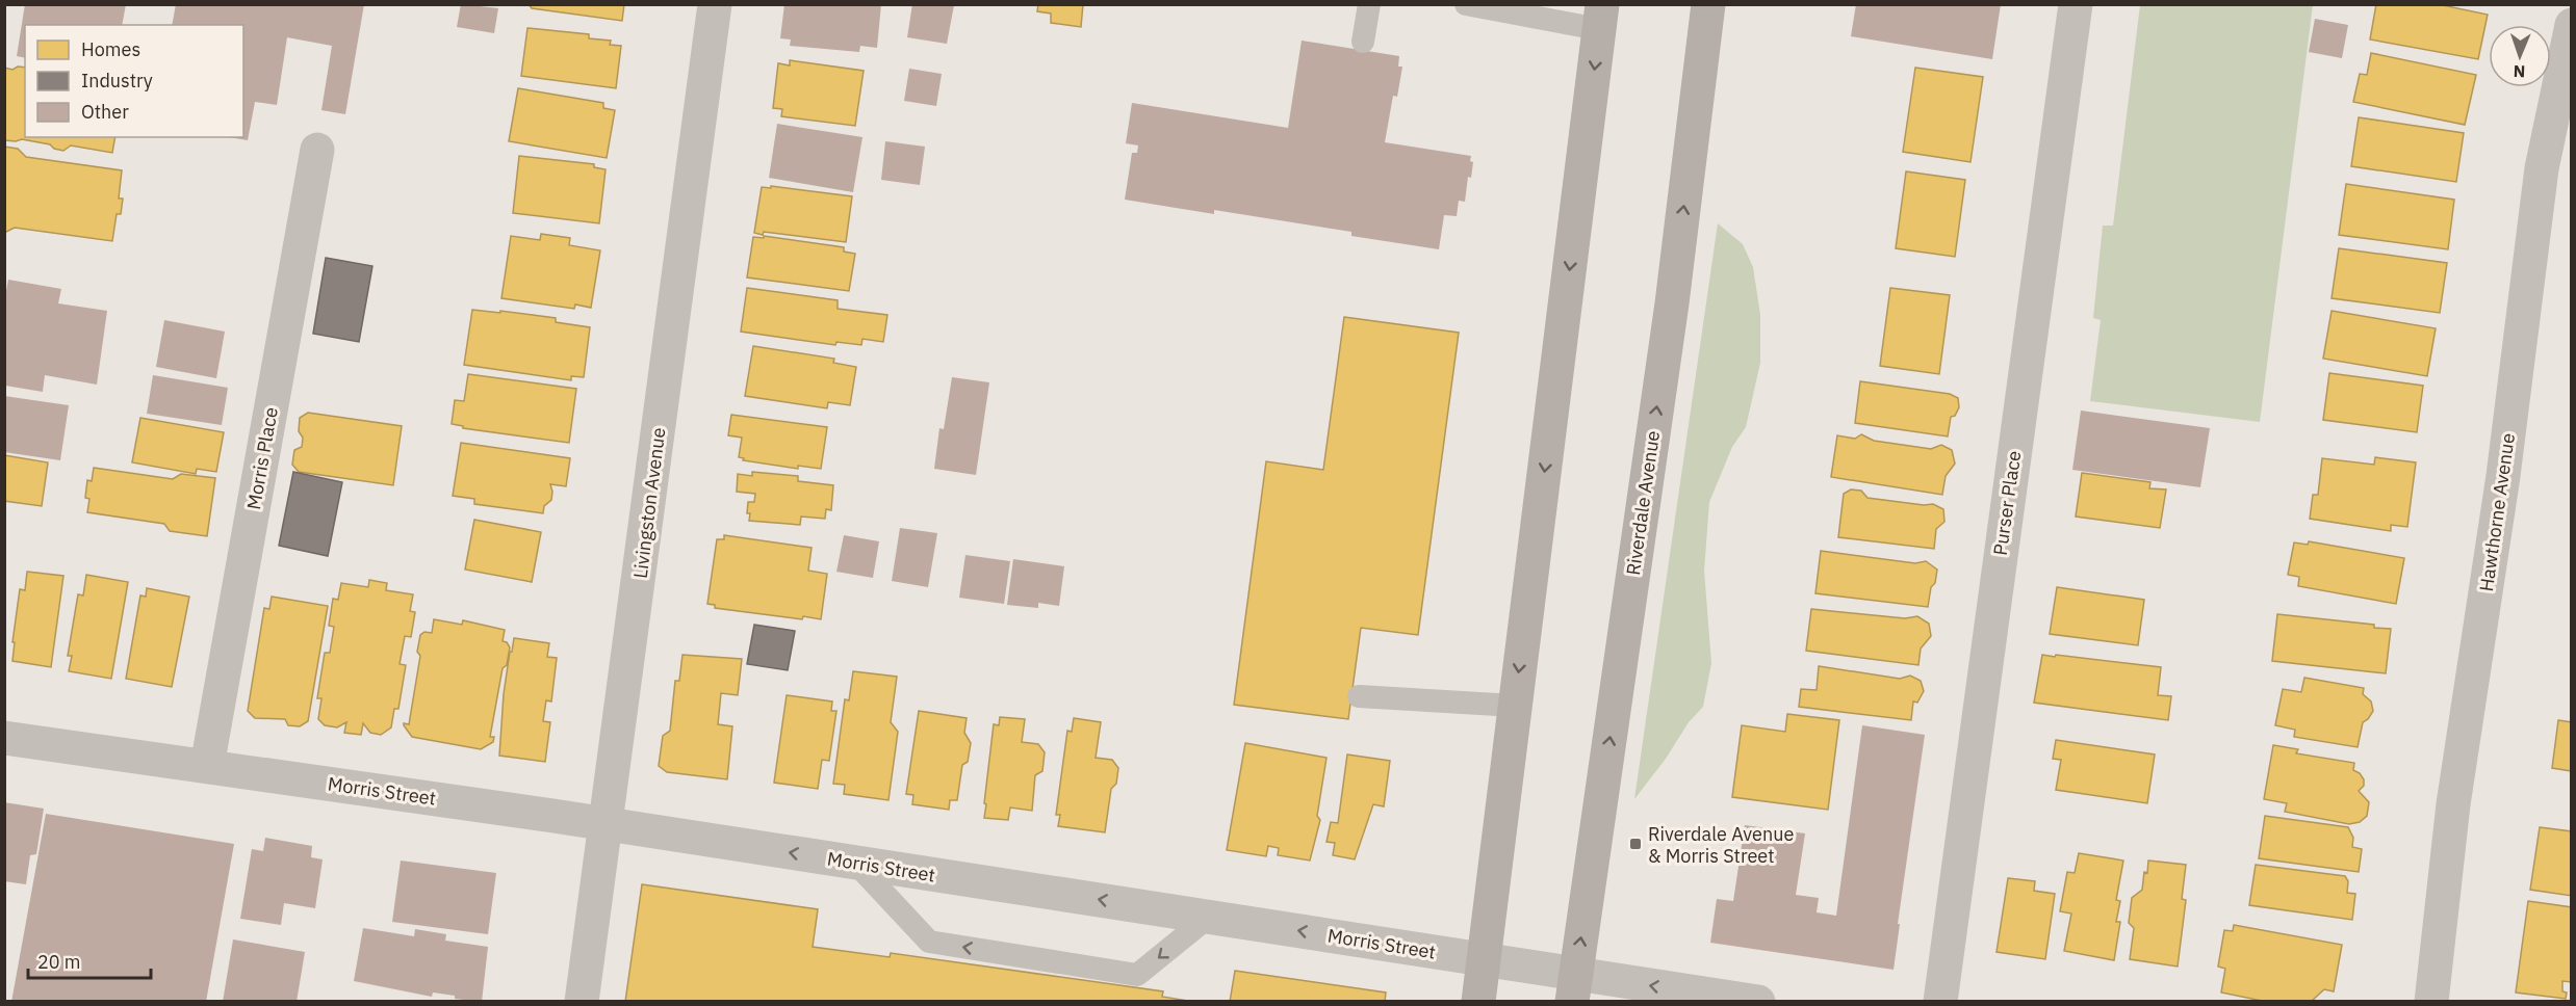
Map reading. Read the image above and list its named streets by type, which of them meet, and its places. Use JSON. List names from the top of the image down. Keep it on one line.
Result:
{"streets":{"main road":["Riverdale Avenue"],"street":["Morris Place","Livingston Avenue","Purser Place","Hawthorne Avenue","Morris Street"]},"crossings":[["Morris Place","Morris Street"],["Livingston Avenue","Morris Street"],["Riverdale Avenue","Morris Street"]],"one_way":["Morris Street"],"places":{"transit":["Riverdale Avenue & Morris Street"]},"legend":["Homes","Industry","Other"],"scale_bar":"20 m","north":"bottom"}
